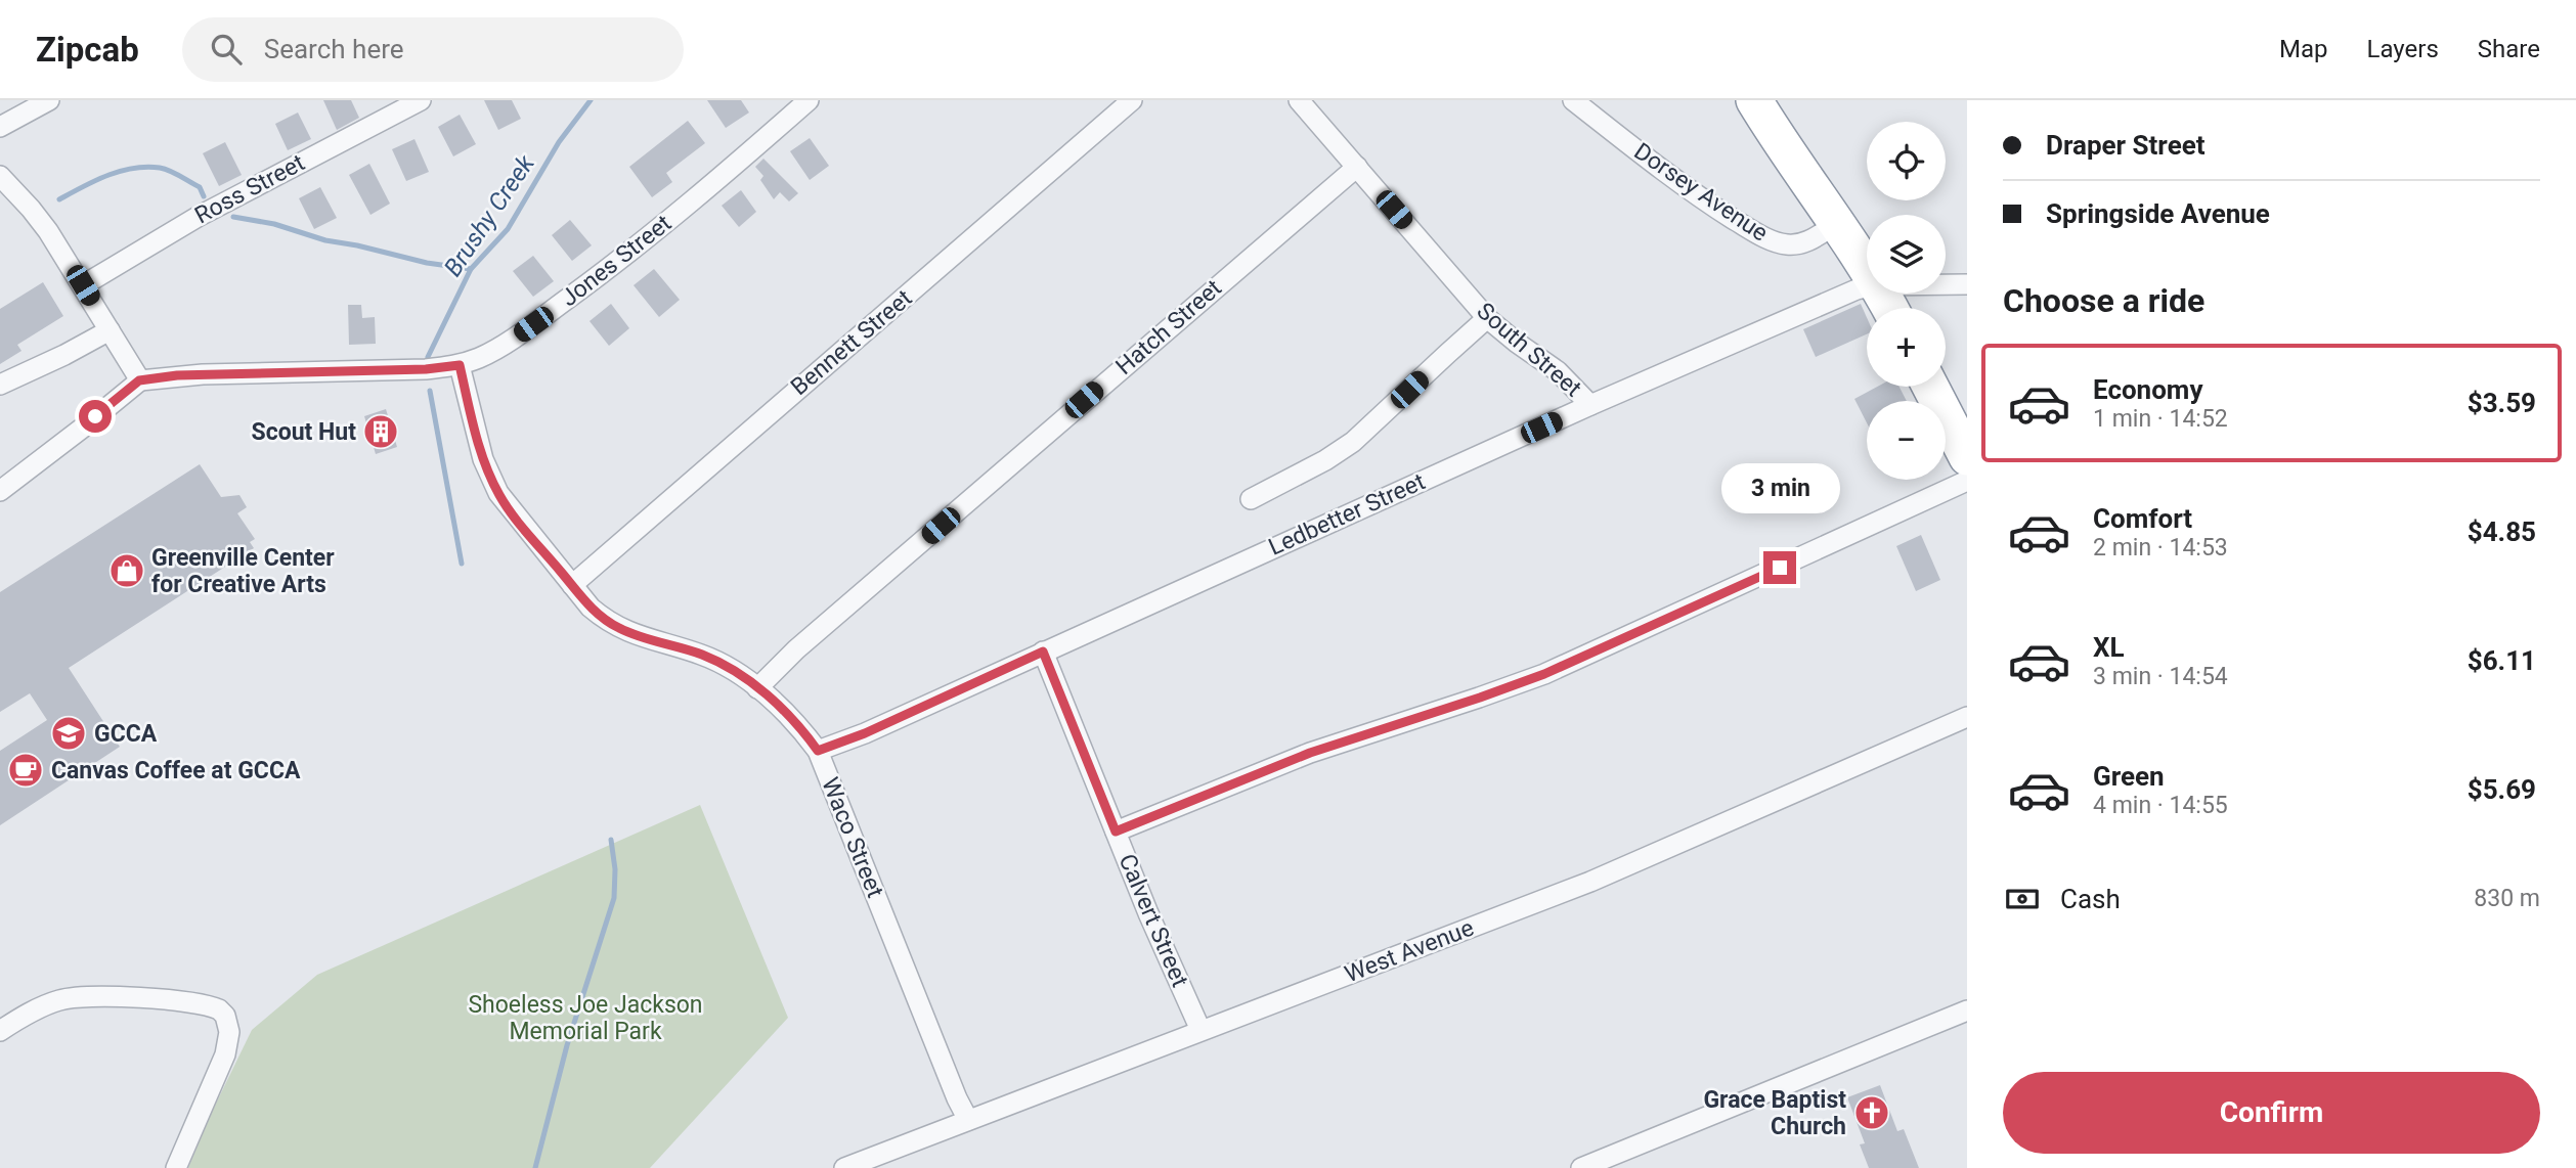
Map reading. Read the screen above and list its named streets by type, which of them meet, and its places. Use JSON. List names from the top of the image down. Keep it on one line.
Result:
{"streets":{"street":["Ross Street","Dorsey Avenue","Jones Street","Hatch Street","Bennett Street","South Street","Ledbetter Street","Waco Street","Calvert Street","West Avenue"]},"crossings":[["Jones Street","Waco Street"],["Hatch Street","South Street"],["Hatch Street","Waco Street"],["Bennett Street","Waco Street"],["South Street","Ledbetter Street"],["Ledbetter Street","Waco Street"],["Ledbetter Street","Calvert Street"],["Waco Street","West Avenue"],["Calvert Street","West Avenue"]],"water":["Brushy Creek"],"parks":["Shoeless Joe Jackson Memorial Park"],"places":{"building":["Scout Hut"],"shop":["Greenville Center for Creative Arts"],"school or university":["GCCA"],"cafe":["Canvas Coffee at GCCA"],"church":["Grace Baptist Church"]},"page":{"header":"Zipcab","search":"Search here","nav":["Map","Layers","Share"],"banner":["Draper Street","Springside Avenue"],"map_buttons":["+","−"],"heading":"Choose a ride","list":[{"name":"Economy","note":"1 min · 14:52","value":"$3.59"},{"name":"Comfort","note":"2 min · 14:53","value":"$4.85"},{"name":"XL","note":"3 min · 14:54","value":"$6.11"},{"name":"Green","note":"4 min · 14:55","value":"$5.69"}],"bubble":"3 min","pay":["Cash","830 m"],"buttons":"Confirm"}}
